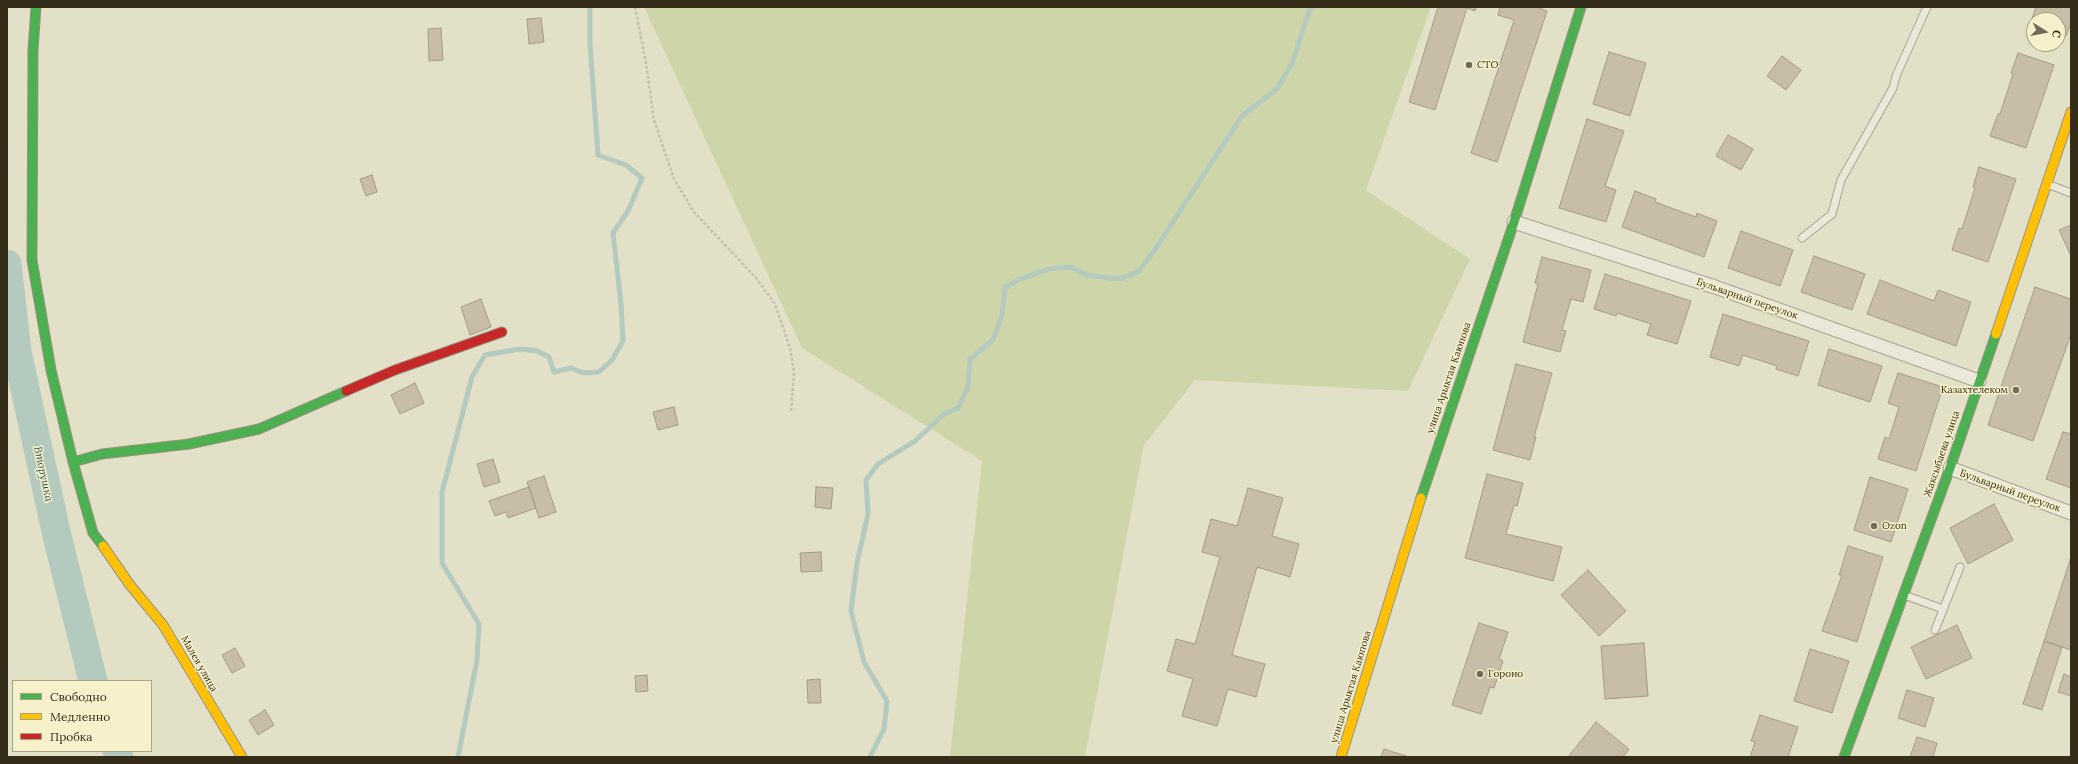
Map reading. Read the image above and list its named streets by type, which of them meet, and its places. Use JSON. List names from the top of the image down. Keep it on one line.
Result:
{"streets":{"street":["Бульварный переулок","улица Арыктая Каюпова","Жаксыбаева улица","Малея улица"]},"crossings":[["Бульварный переулок","улица Арыктая Каюпова"],["Бульварный переулок","Жаксыбаева улица"]],"water":["Вторушка"],"places":["СТО","Казахтелеком","Ozon","Гороно"],"legend":["Свободно","Медленно","Пробка"],"north":"right"}
